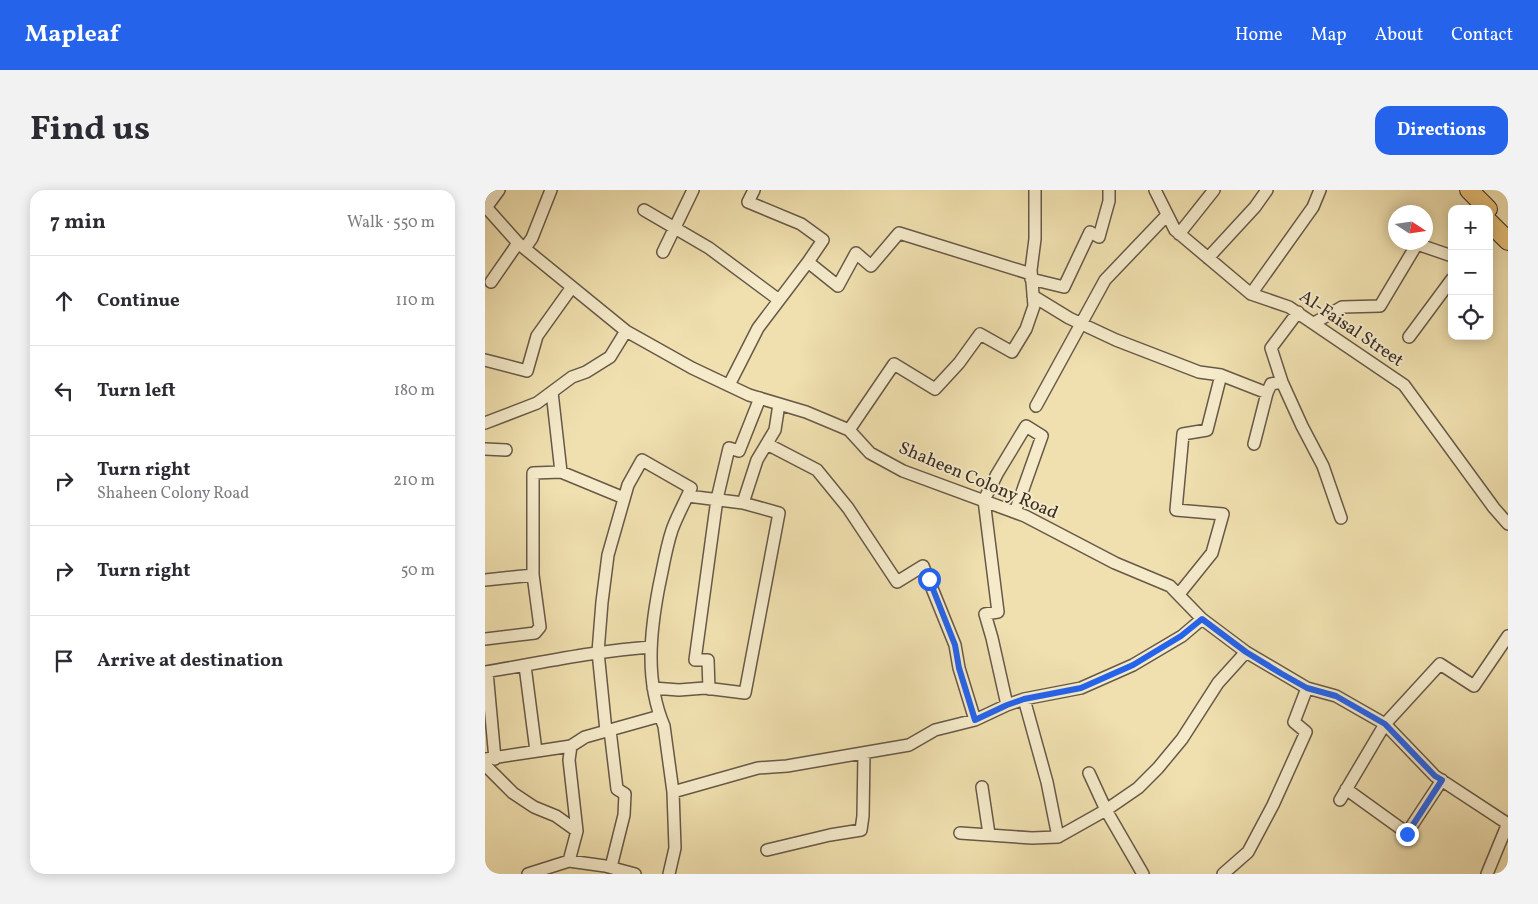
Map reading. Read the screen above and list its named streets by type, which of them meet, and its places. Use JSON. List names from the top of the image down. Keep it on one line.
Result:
{"streets":{"street":["Al-Faisal Street","Shaheen Colony Road"]},"north":"right","page":{"header":"Mapleaf","nav":["Home","Map","About","Contact"],"title":"Find us","buttons":"Directions","heading":["7 min","Walk · 550 m"],"map_buttons":["+","−"],"list":[["Continue","110 m"],["Turn left","180 m"],["Turn right","Shaheen Colony Road","210 m"],["Turn right","50 m"],"Arrive at destination"]}}
